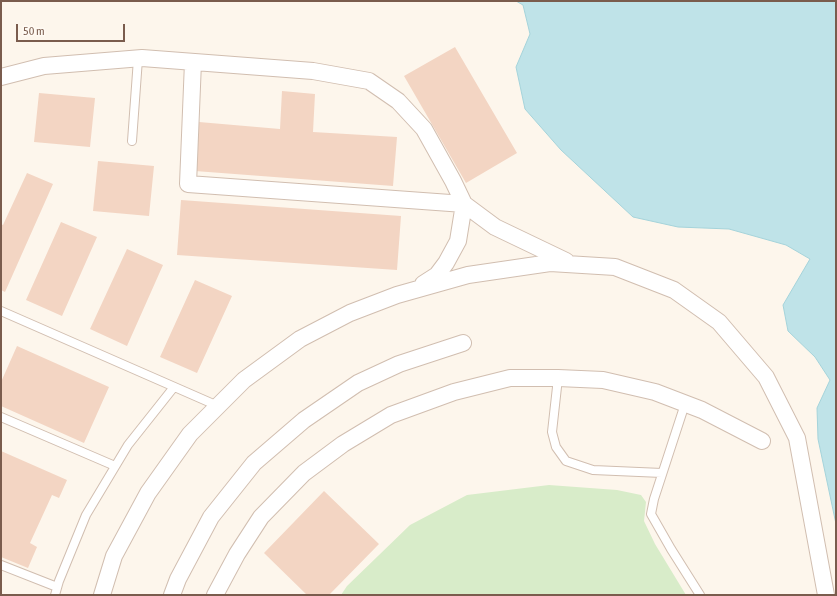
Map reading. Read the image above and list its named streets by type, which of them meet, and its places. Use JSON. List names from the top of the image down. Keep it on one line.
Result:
{"scale_bar":"50 m"}
